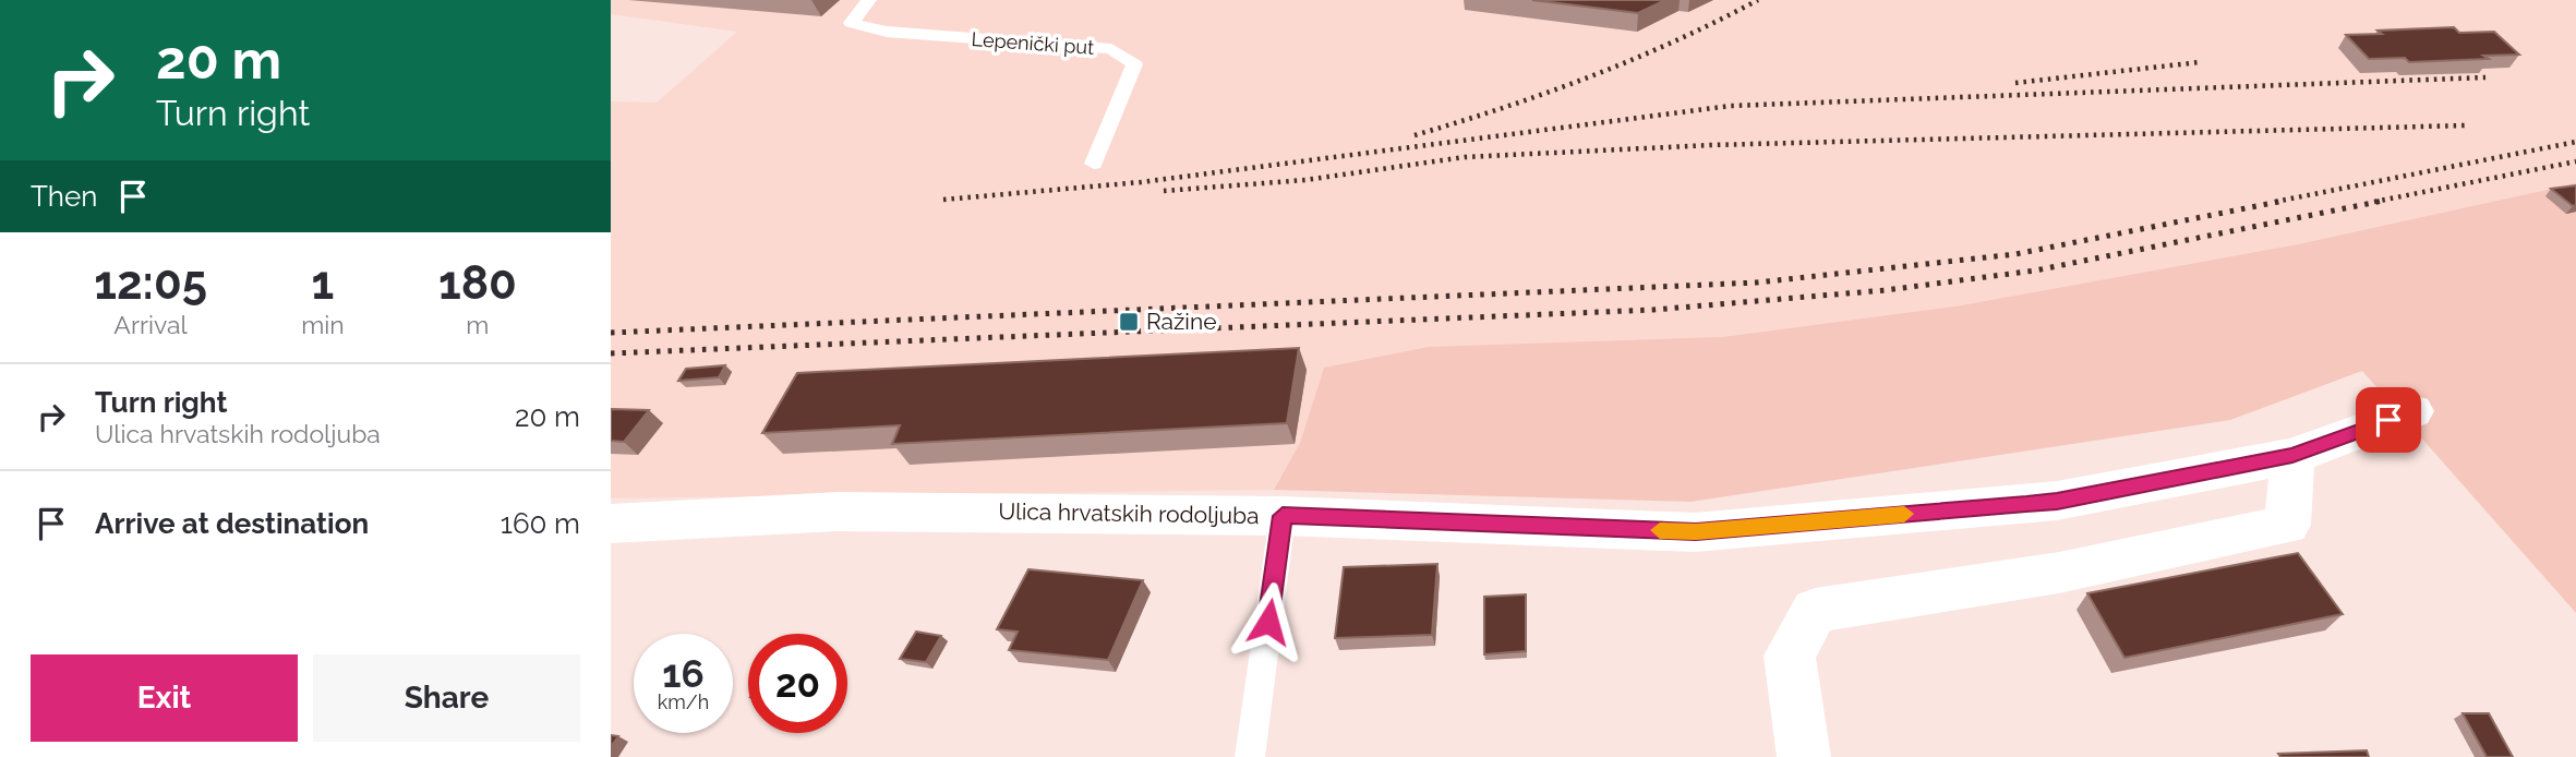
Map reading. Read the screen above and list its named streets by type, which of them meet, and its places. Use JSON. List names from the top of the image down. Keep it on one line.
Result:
{"streets":{"street":["Ulica hrvatskih rodoljuba"],"lane":["Lepenički put"]},"places":{"transit":["Ražine"]},"page":{"turn":["20 m","Turn right"],"then":"Then","eta":["12:05","Arrival","1","min","180","m"],"list":[{"name":"Turn right","note":"Ulica hrvatskih rodoljuba","value":"20 m"},{"name":"Arrive at destination","value":"160 m"}],"speed":"16 km/h","limit":"20","buttons":["Exit","Share"]}}
